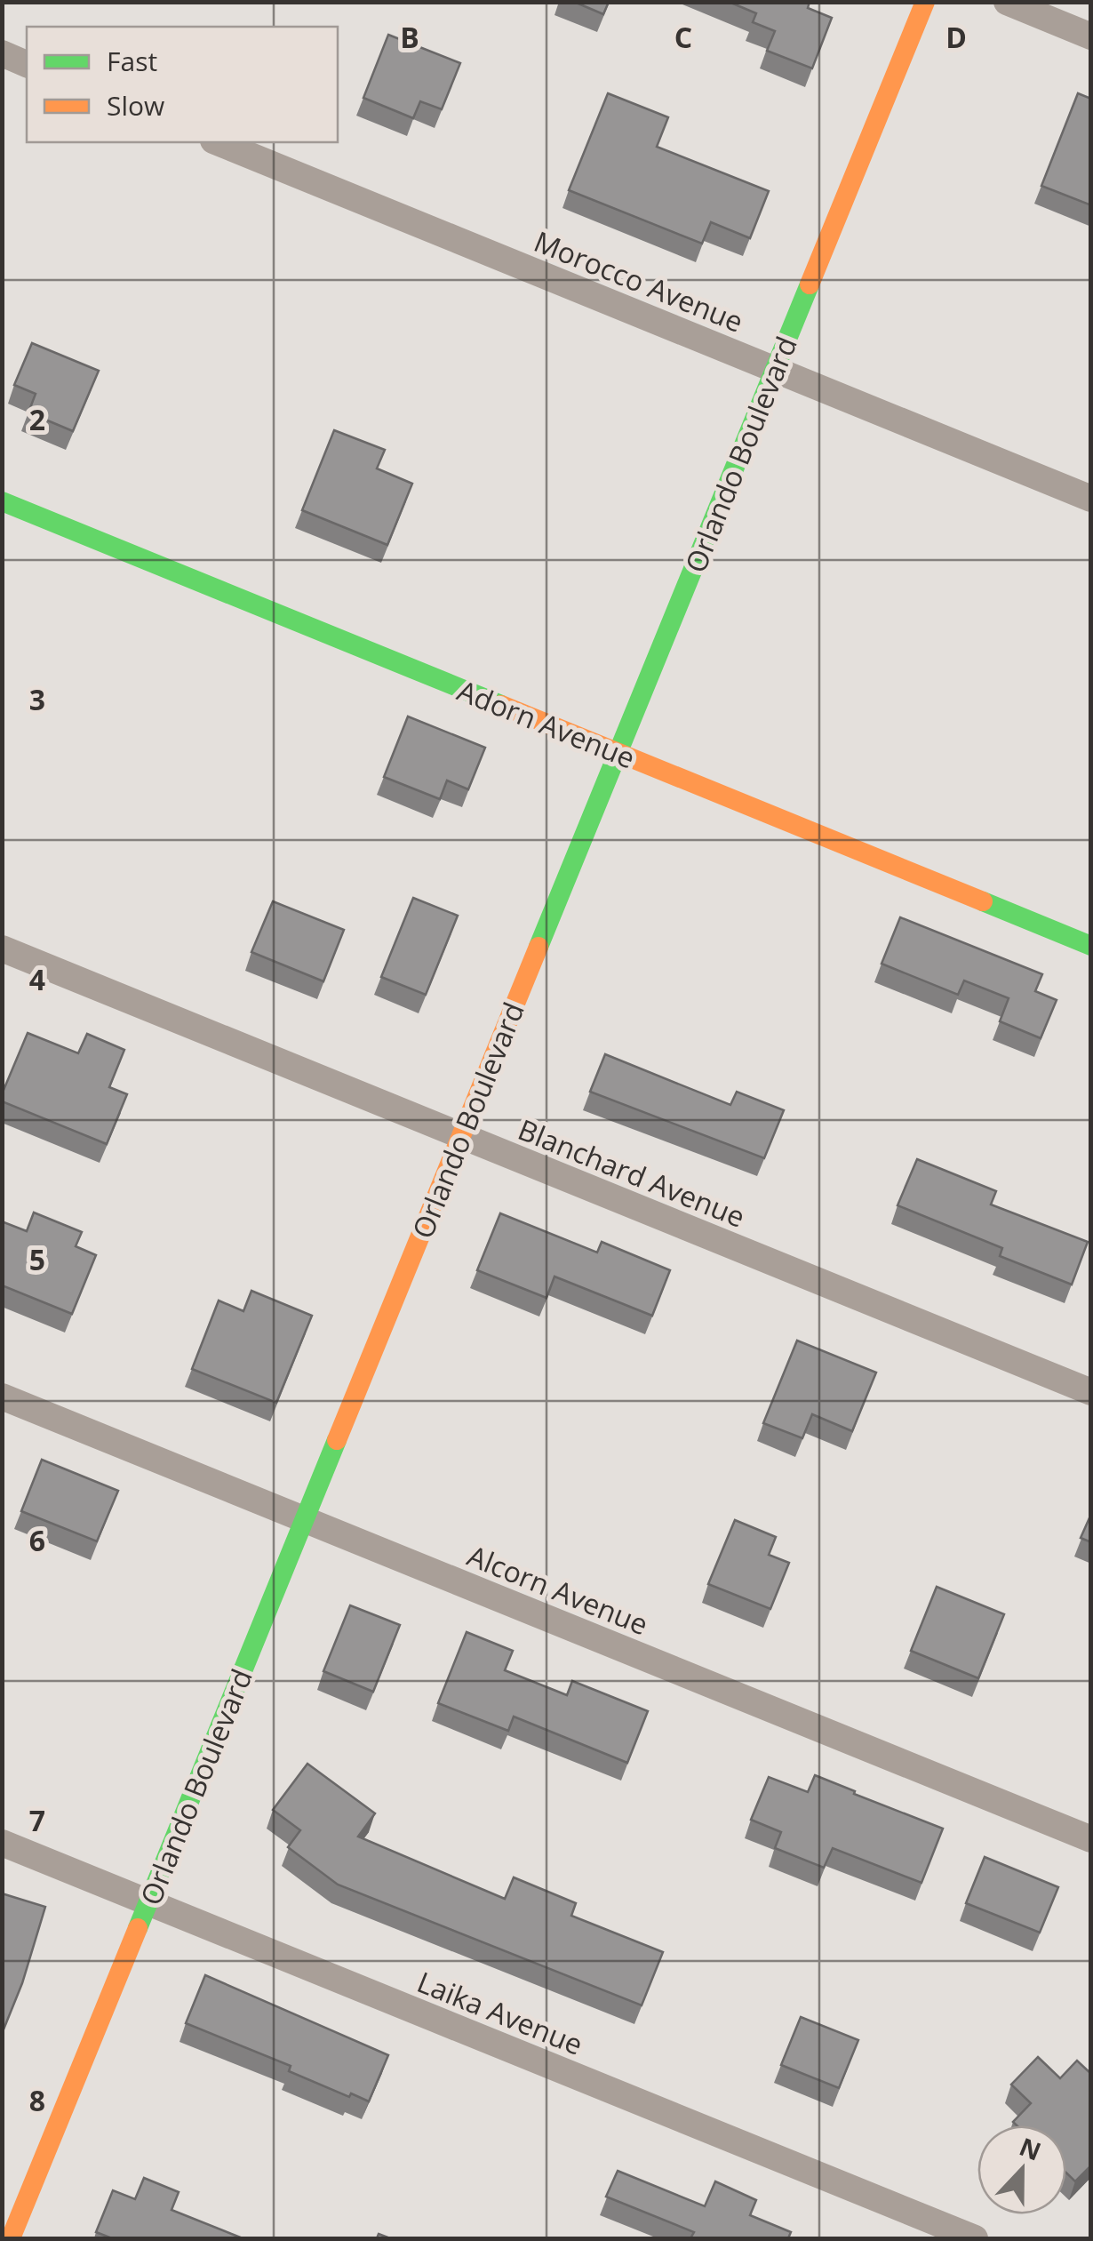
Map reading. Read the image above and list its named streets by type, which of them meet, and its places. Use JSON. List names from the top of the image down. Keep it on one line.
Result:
{"streets":{"street":["Morocco Avenue","Orlando Boulevard","Adorn Avenue","Blanchard Avenue","Alcorn Avenue","Laika Avenue"]},"crossings":[["Morocco Avenue","Orlando Boulevard"],["Orlando Boulevard","Adorn Avenue"],["Orlando Boulevard","Blanchard Avenue"],["Orlando Boulevard","Alcorn Avenue"],["Orlando Boulevard","Laika Avenue"]],"legend":["Fast","Slow"],"north":"top","grid":{"columns":["B","C","D"],"rows":["2","3","4","5","6","7","8"]}}
